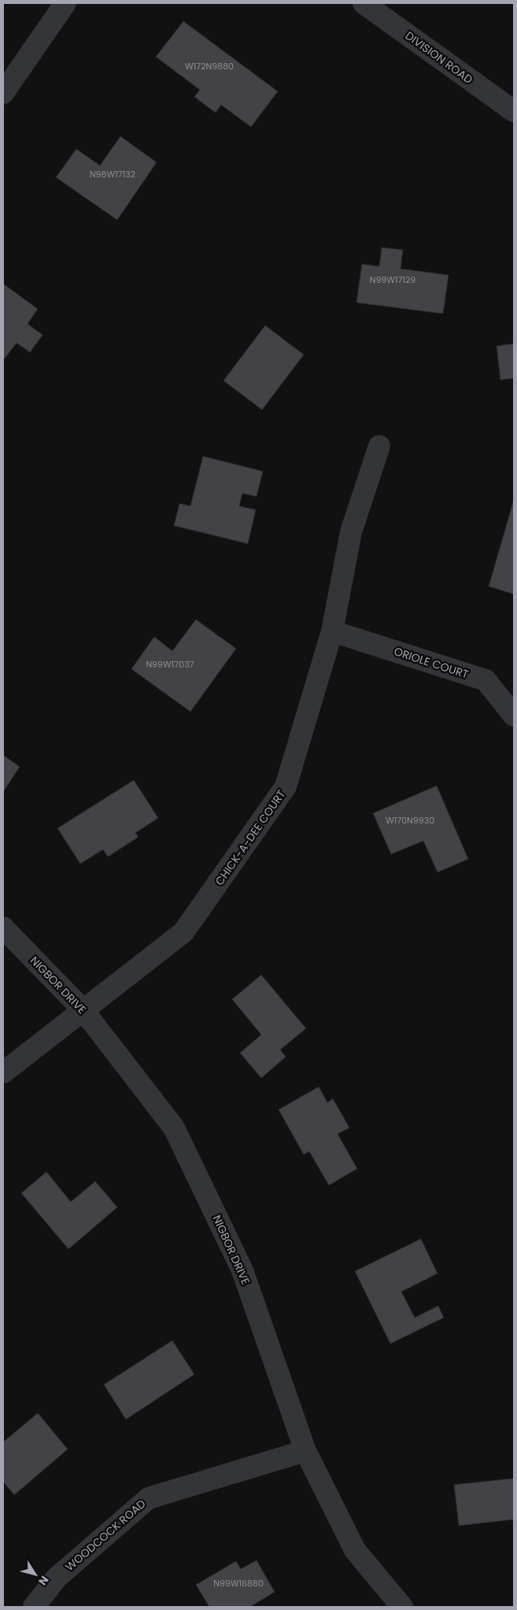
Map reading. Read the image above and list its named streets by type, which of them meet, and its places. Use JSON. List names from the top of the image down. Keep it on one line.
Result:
{"streets":{"street":["DIVISION ROAD","ORIOLE COURT","CHICK-A-DEE COURT","NIGBOR DRIVE","WOODCOCK ROAD"]},"crossings":[["ORIOLE COURT","CHICK-A-DEE COURT"],["CHICK-A-DEE COURT","NIGBOR DRIVE"],["NIGBOR DRIVE","WOODCOCK ROAD"]],"house_numbers":["W172N9880","N98W17132","N99W17129","N99W17037","W170N9930","N99W16880"],"north":"bottom right"}
